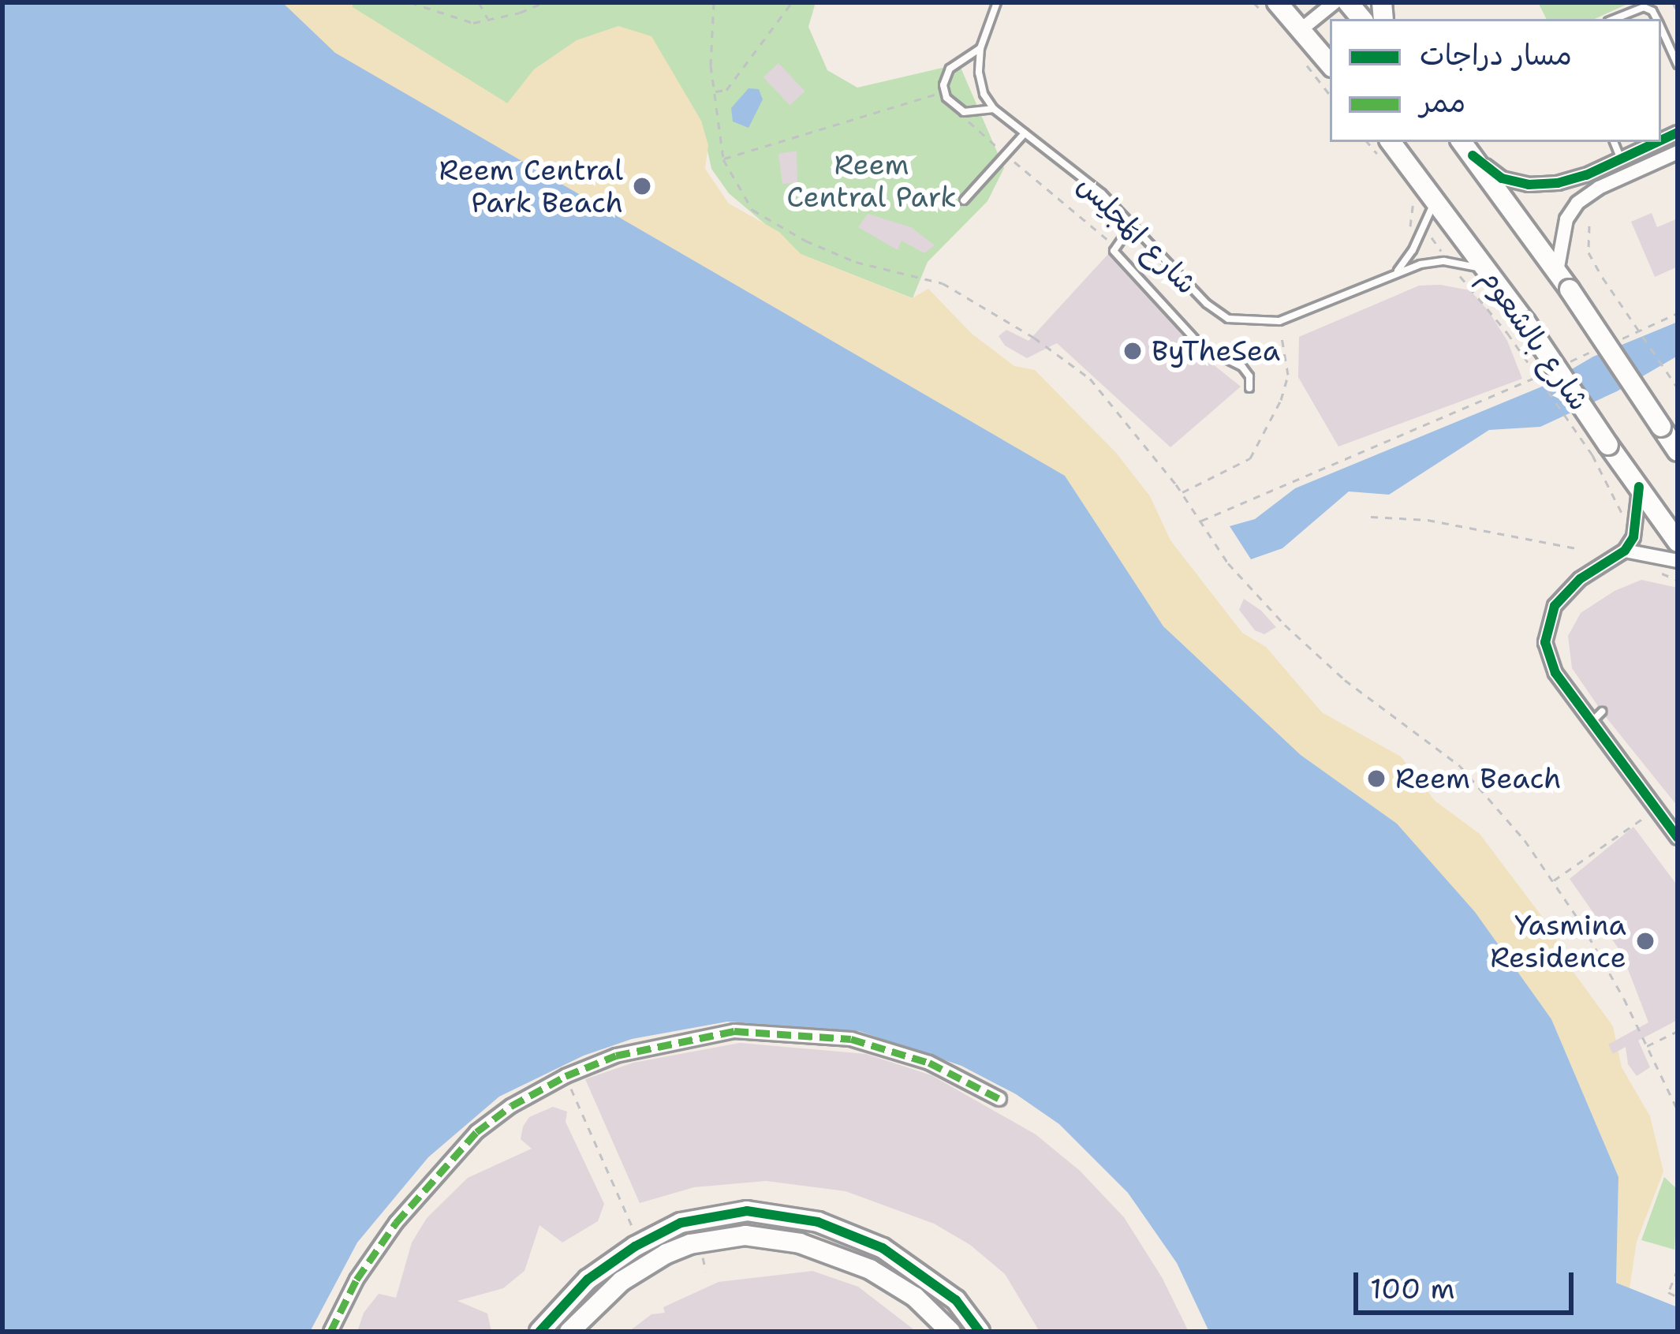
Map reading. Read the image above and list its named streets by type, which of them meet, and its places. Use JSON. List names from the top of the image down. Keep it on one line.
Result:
{"streets":{"main road":["شارع بالشعوم"],"lane":["شارع المَجلِس"]},"crossings":[["شارع المَجلِس","شارع بالشعوم"]],"parks":["Reem Central Park"],"places":["Reem Central Park Beach","ByTheSea","Reem Beach","Yasmina Residence"],"legend":["مسار دراجات","ممر"],"scale_bar":"100 m"}
